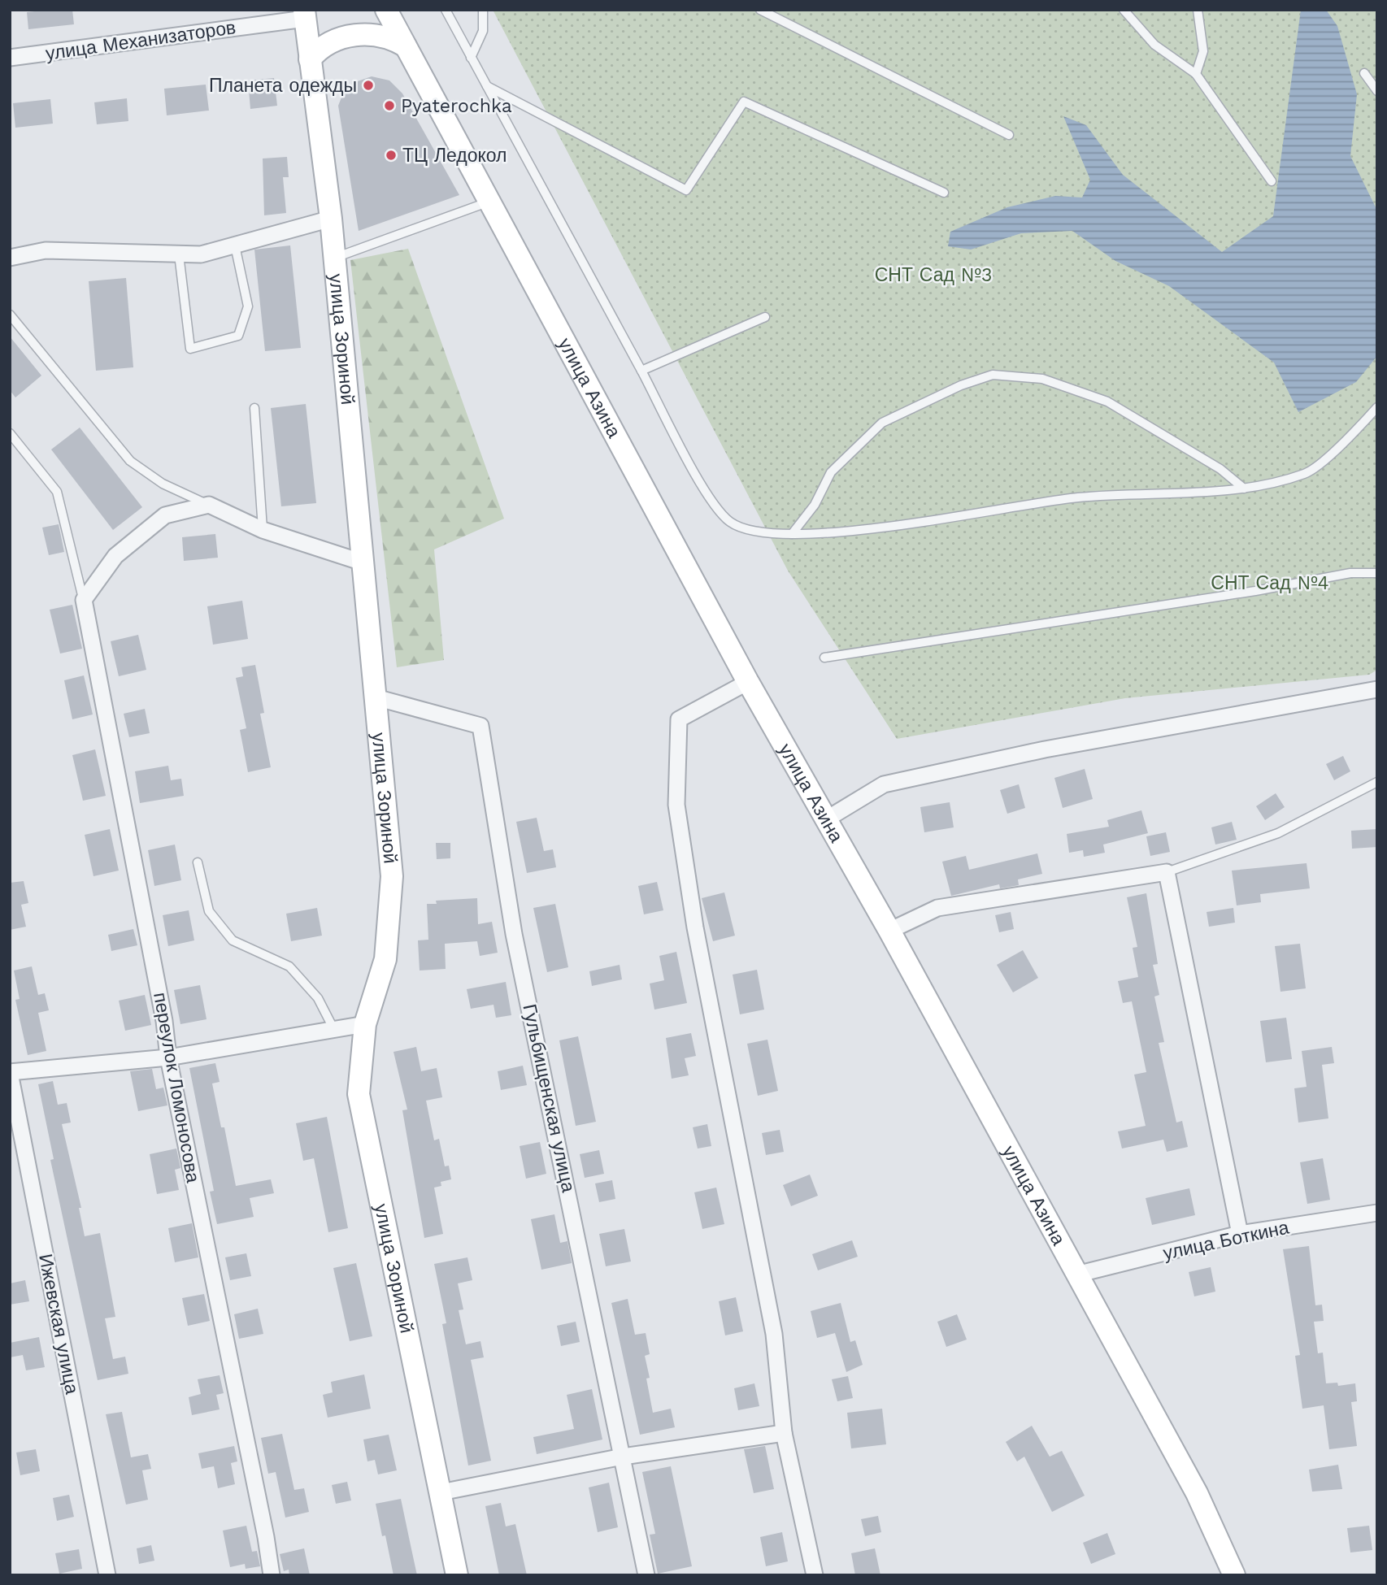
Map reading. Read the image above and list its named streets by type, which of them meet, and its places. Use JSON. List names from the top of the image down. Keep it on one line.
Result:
{"streets":{"main road":["улица Зориной","улица Азина"],"street":["улица Механизаторов","переулок Ломоносова","Гульбищенская улица","улица Боткина","Ижевская улица"]},"crossings":[["улица Механизаторов","улица Зориной"],["улица Зориной","Гульбищенская улица"],["улица Азина","улица Боткина"]],"parks":["СНТ Сад №3","СНТ Сад №4"],"places":["Планета одежды","Pyaterochka","ТЦ Ледокол"]}
